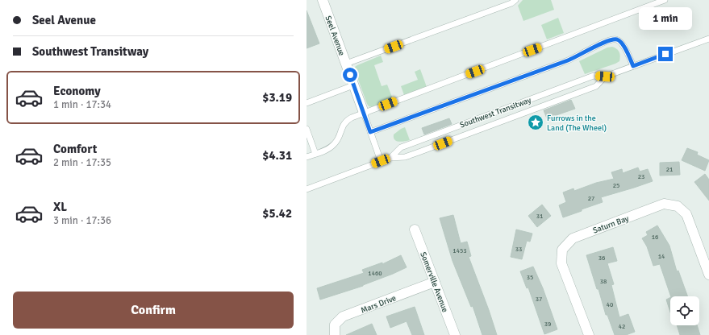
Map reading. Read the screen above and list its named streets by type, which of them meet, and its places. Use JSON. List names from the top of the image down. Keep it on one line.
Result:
{"streets":{"street":["Seel Avenue","Saturn Bay","Somerville Avenue","Mars Drive"],"lane":["Southwest Transitway"]},"crossings":[["Seel Avenue","Southwest Transitway"],["Somerville Avenue","Mars Drive"]],"places":{"place":["Furrows in the Land (The Wheel)"]},"house_numbers":["21","23","25","27","31","16","33","1453","14","36","1460","35","38","37","40","39","42"],"page":{"banner":["Seel Avenue","Southwest Transitway"],"bubble":"1 min","list":[{"name":"Economy","note":"1 min · 17:34","value":"$3.19"},{"name":"Comfort","note":"2 min · 17:35","value":"$4.31"},{"name":"XL","note":"3 min · 17:36","value":"$5.42"}],"buttons":"Confirm"}}
